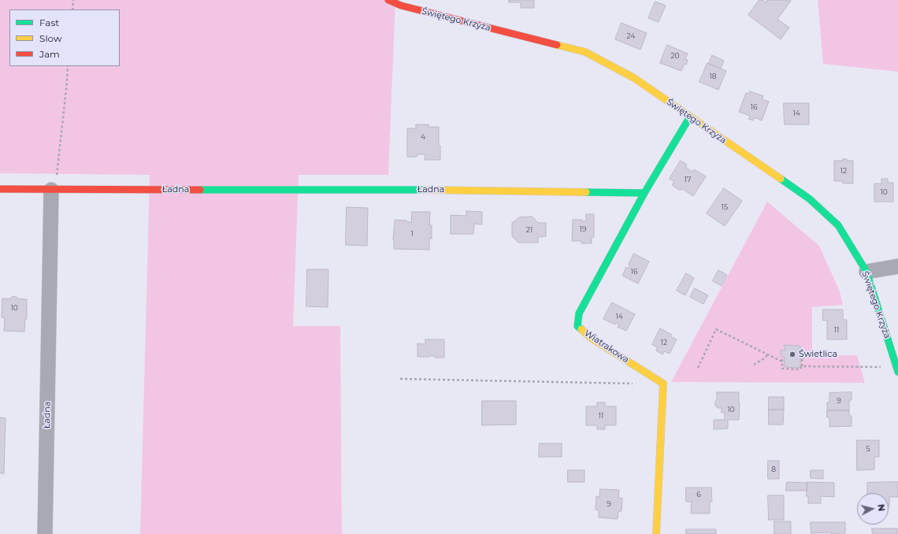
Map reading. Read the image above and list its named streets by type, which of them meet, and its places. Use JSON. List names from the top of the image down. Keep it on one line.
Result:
{"streets":{"street":["Świętego Krzyża","Ładna","Wiatrakowa"]},"crossings":[["Świętego Krzyża","Wiatrakowa"],["Ładna","Wiatrakowa"]],"places":["Świetlica"],"house_numbers":["24","20","18","16","14","4","12","17","10","15","19","21","1","16","10","14","11","12","9","10","11","5","8","6","9"],"legend":["Fast","Slow","Jam"],"north":"right"}
